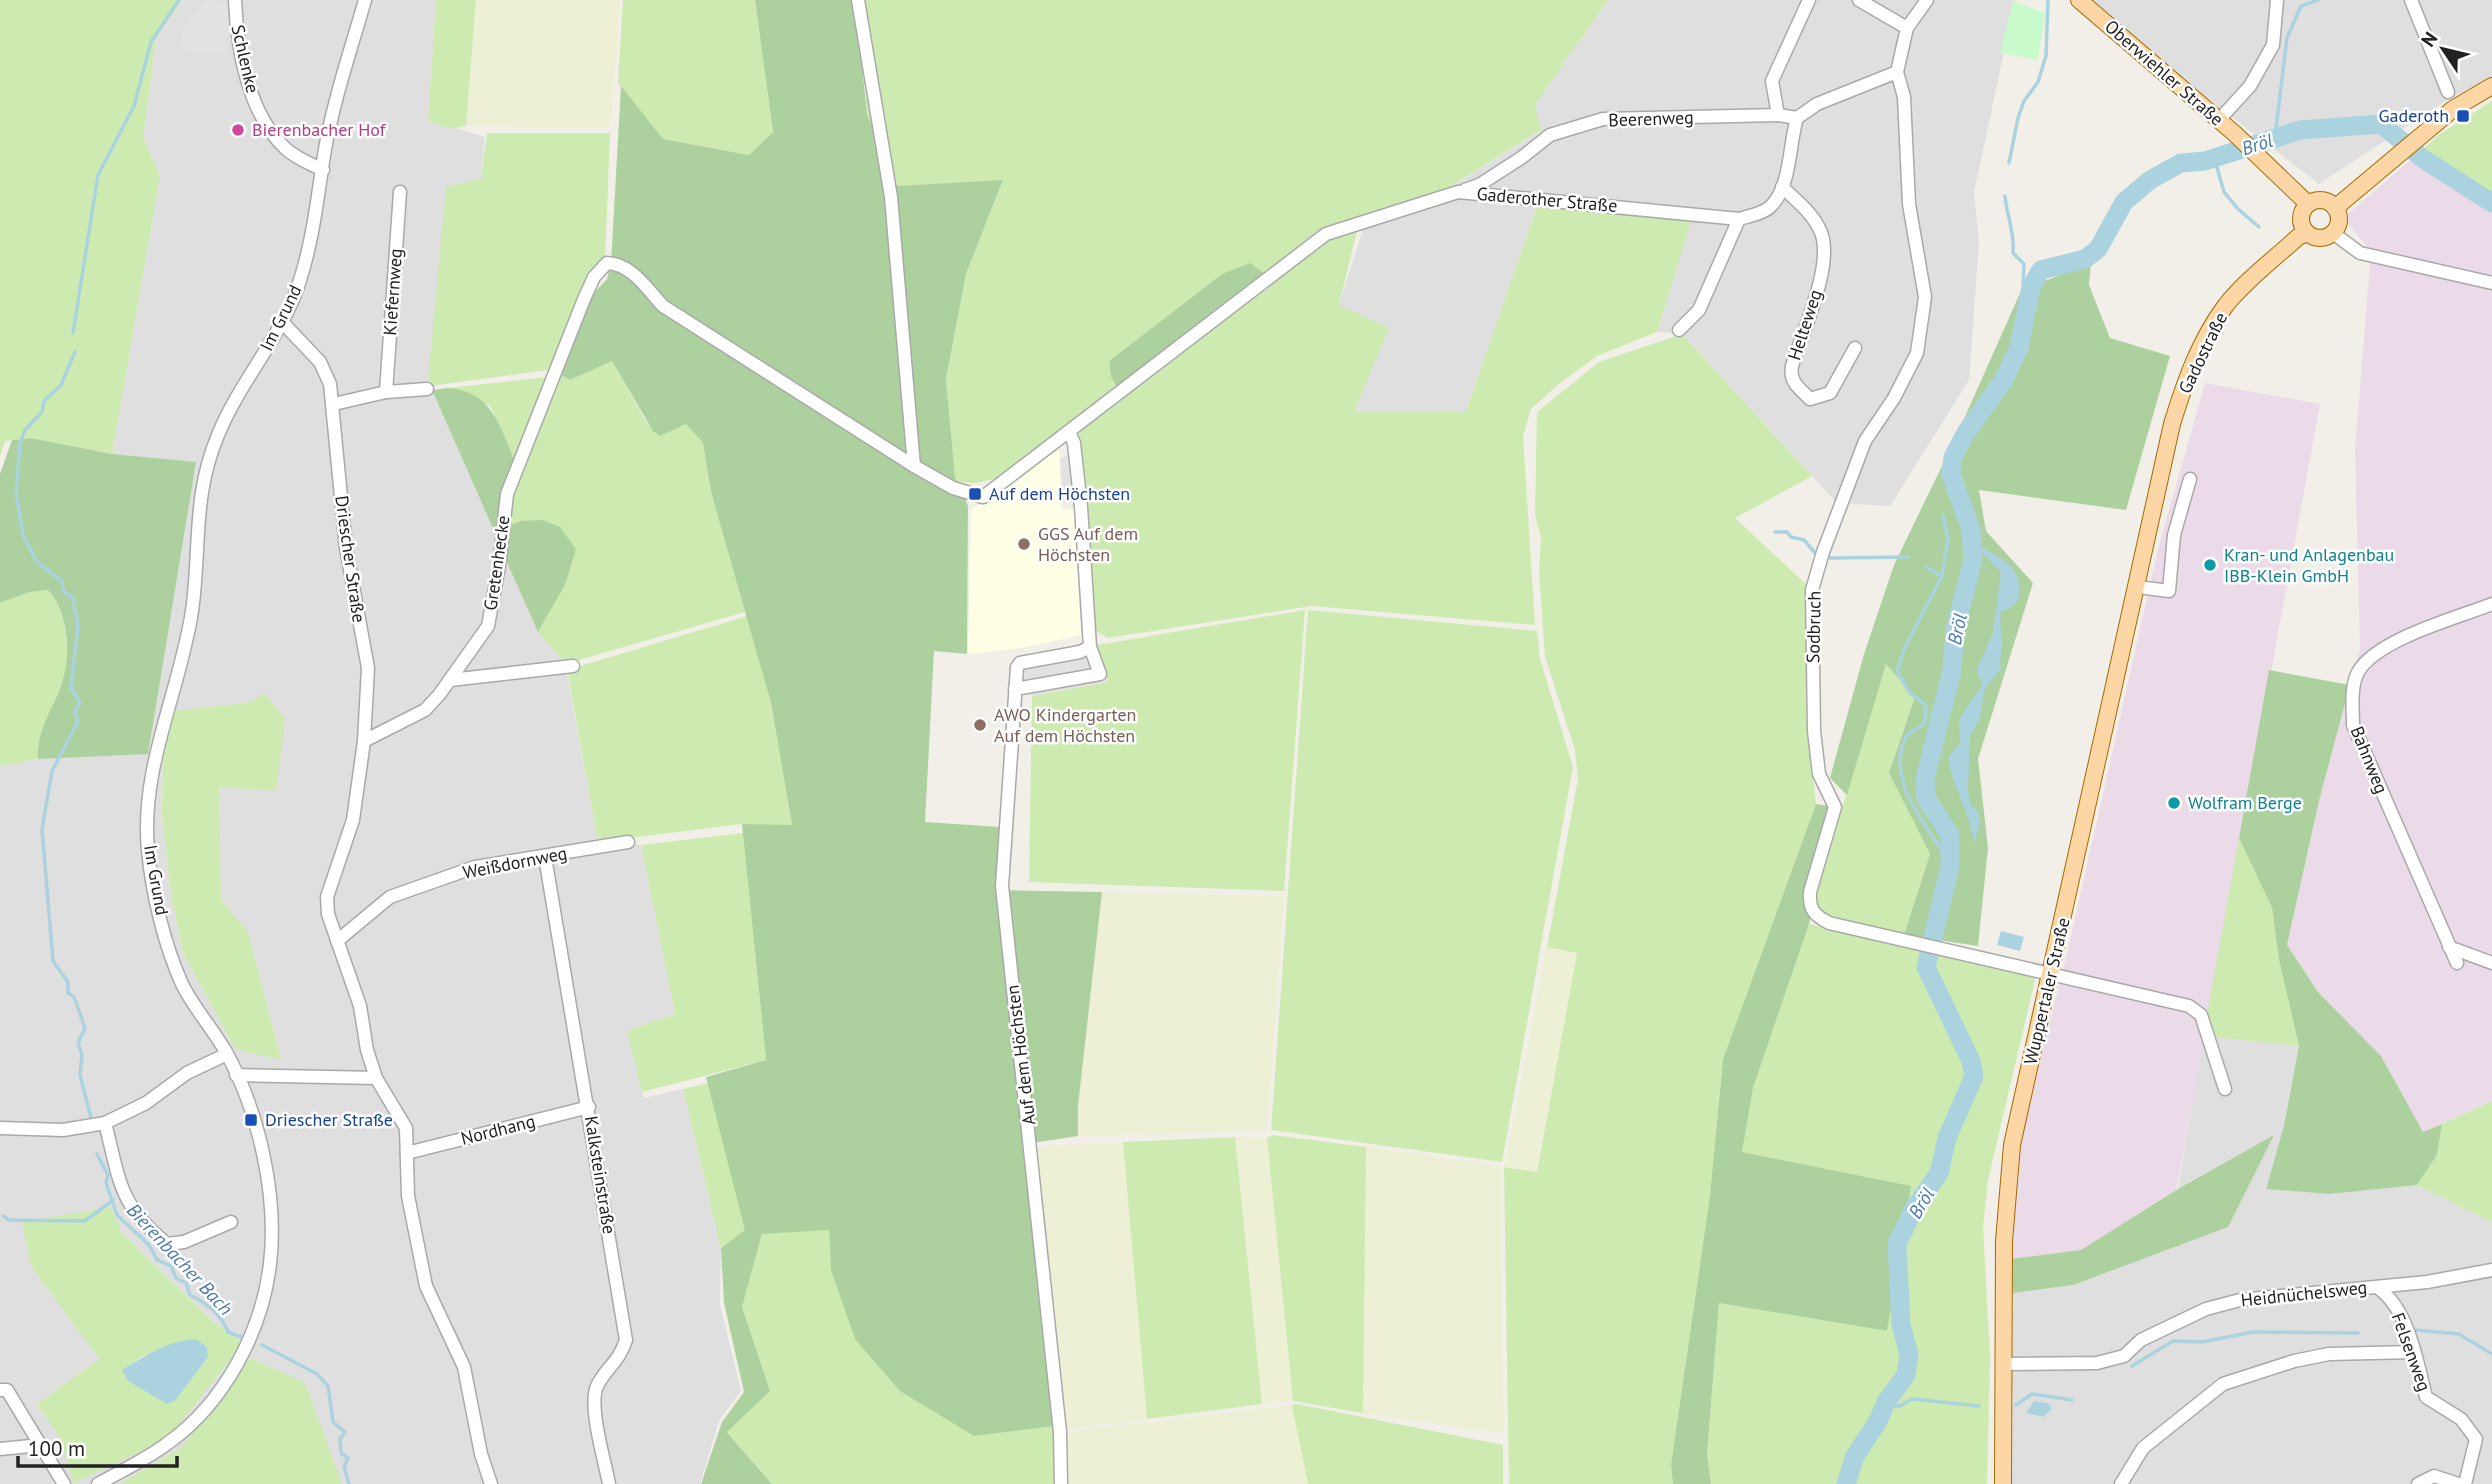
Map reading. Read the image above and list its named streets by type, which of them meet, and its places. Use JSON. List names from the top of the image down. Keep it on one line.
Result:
{"streets":{"main road":["Oberwiehler Straße","Gadostraße","Wuppertaler Straße"],"street":["Schlenke","Beerenweg","Gaderother Straße","Kiefernweg","Im Grund","Helteweg","Driescher Straße","Gretenhecke","Sodbruch","Bahnweg","Weißdornweg","Auf dem Höchsten","Nordhang","Kalksteinstraße","Heidnüchelsweg","Felsenweg"]},"crossings":[["Schlenke","Im Grund"],["Oberwiehler Straße","Gadostraße"],["Beerenweg","Gaderother Straße"],["Gaderother Straße","Helteweg"],["Gaderother Straße","Gretenhecke"],["Im Grund","Driescher Straße"],["Gadostraße","Wuppertaler Straße"],["Driescher Straße","Gretenhecke"],["Driescher Straße","Weißdornweg"],["Driescher Straße","Nordhang"],["Sodbruch","Wuppertaler Straße"],["Weißdornweg","Kalksteinstraße"],["Wuppertaler Straße","Heidnüchelsweg"],["Nordhang","Kalksteinstraße"],["Heidnüchelsweg","Felsenweg"]],"water":["Bröl","Bierenbacher Bach"],"places":{"transit":["Gaderoth","Auf dem Höchsten","Driescher Straße"],"other":["Bierenbacher Hof","GGS Auf dem Höchsten","Kran- und Anlagenbau IBB-Klein GmbH","AWO Kindergarten Auf dem Höchsten","Wolfram Berge"]},"scale_bar":"100 m","north":"top left"}
